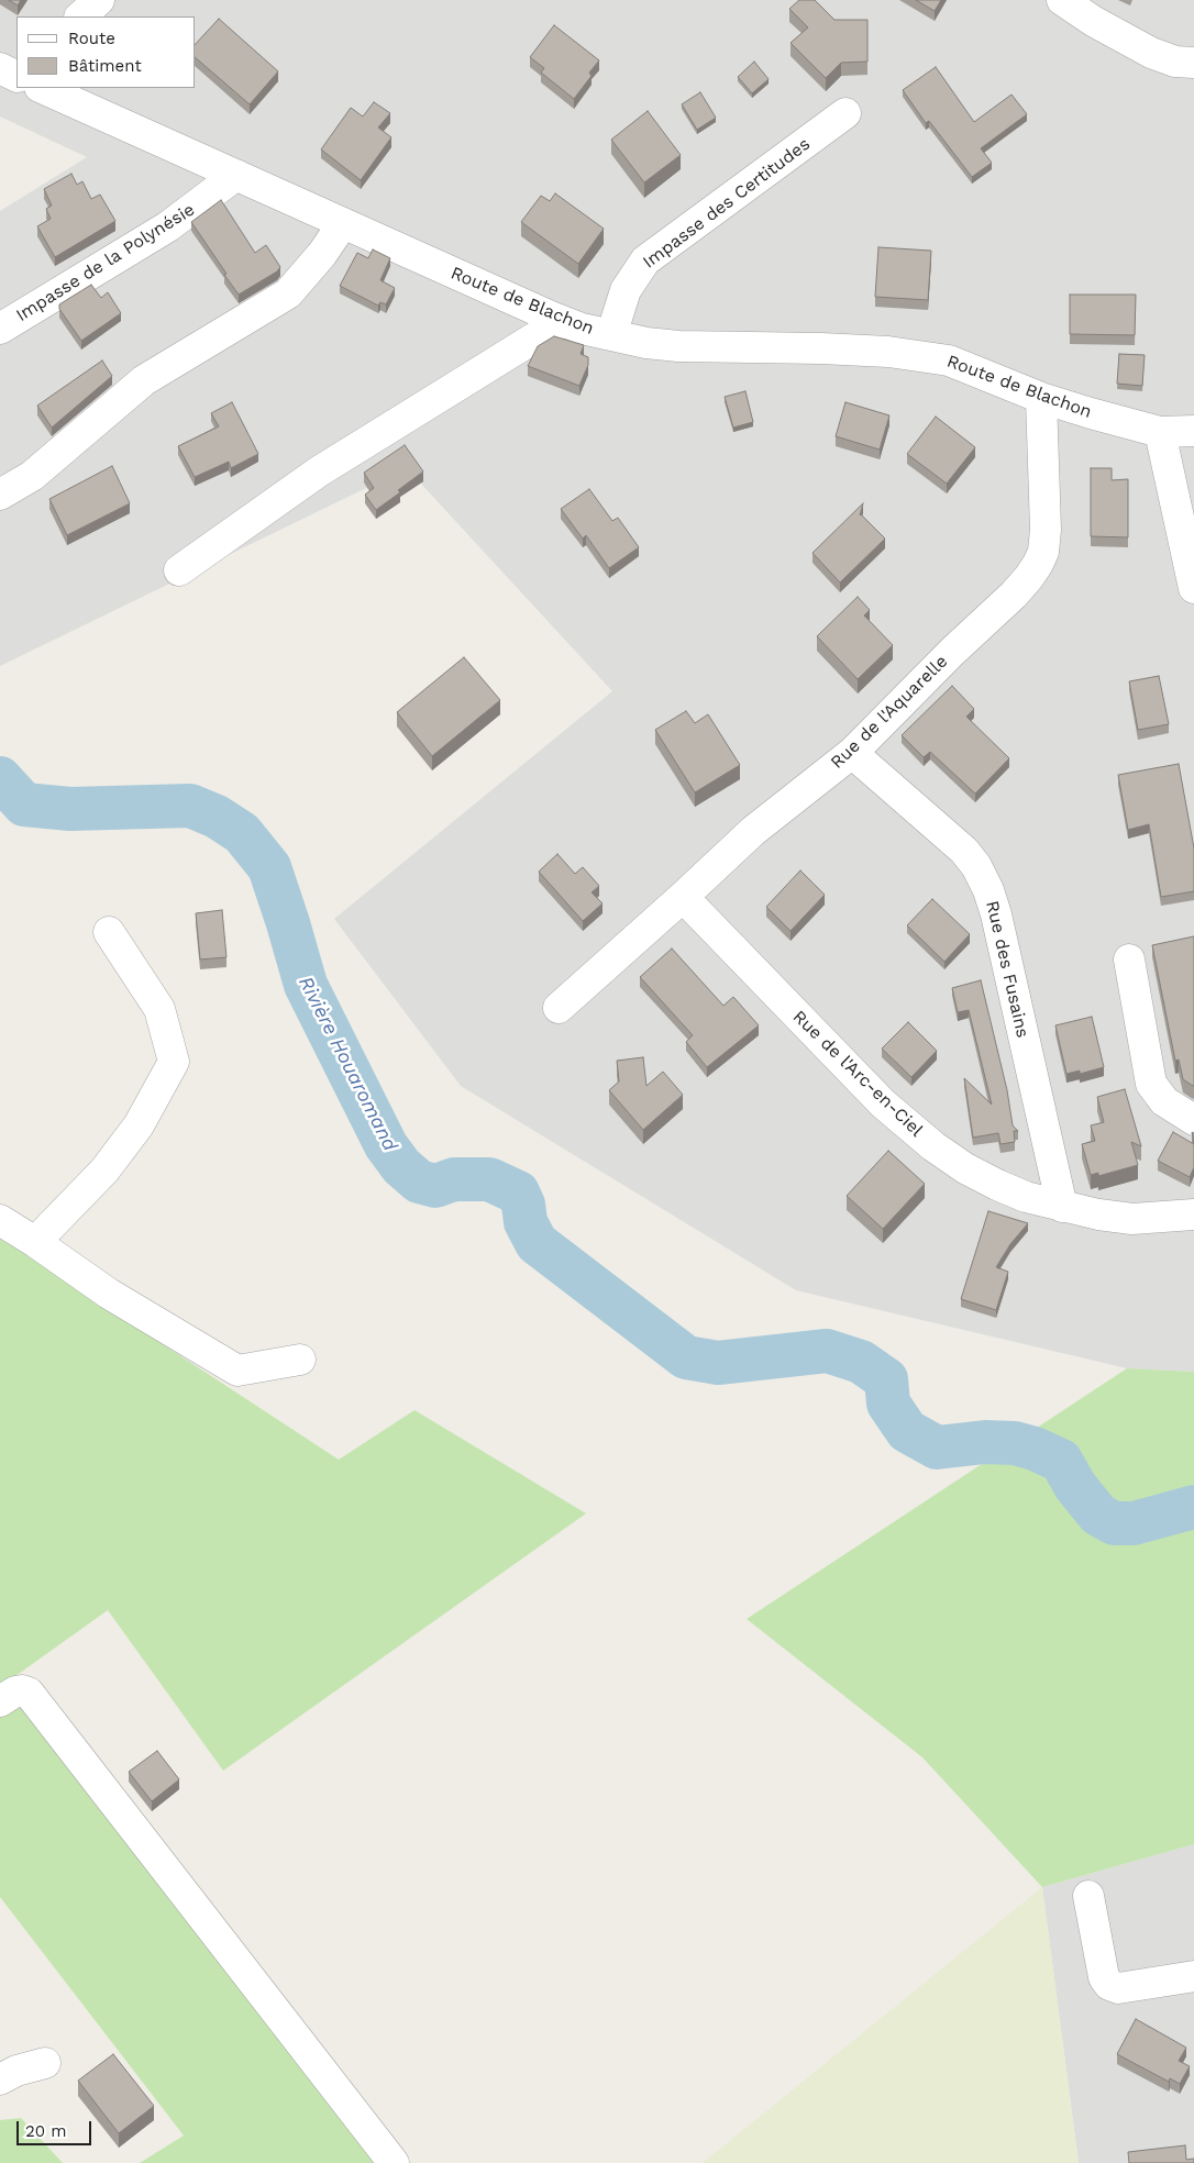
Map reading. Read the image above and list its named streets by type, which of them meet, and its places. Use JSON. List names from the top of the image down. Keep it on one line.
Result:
{"streets":{"street":["Impasse des Certitudes","Impasse de la Polynésie","Route de Blachon","Rue de l'Aquarelle","Rue des Fusains","Rue de l'Arc-en-Ciel"]},"crossings":[["Impasse des Certitudes","Route de Blachon"],["Impasse de la Polynésie","Route de Blachon"],["Route de Blachon","Rue de l'Aquarelle"],["Rue de l'Aquarelle","Rue des Fusains"],["Rue de l'Aquarelle","Rue de l'Arc-en-Ciel"],["Rue des Fusains","Rue de l'Arc-en-Ciel"]],"water":["Rivière Houaromand"],"legend":["Route","Bâtiment"],"scale_bar":"20 m"}
